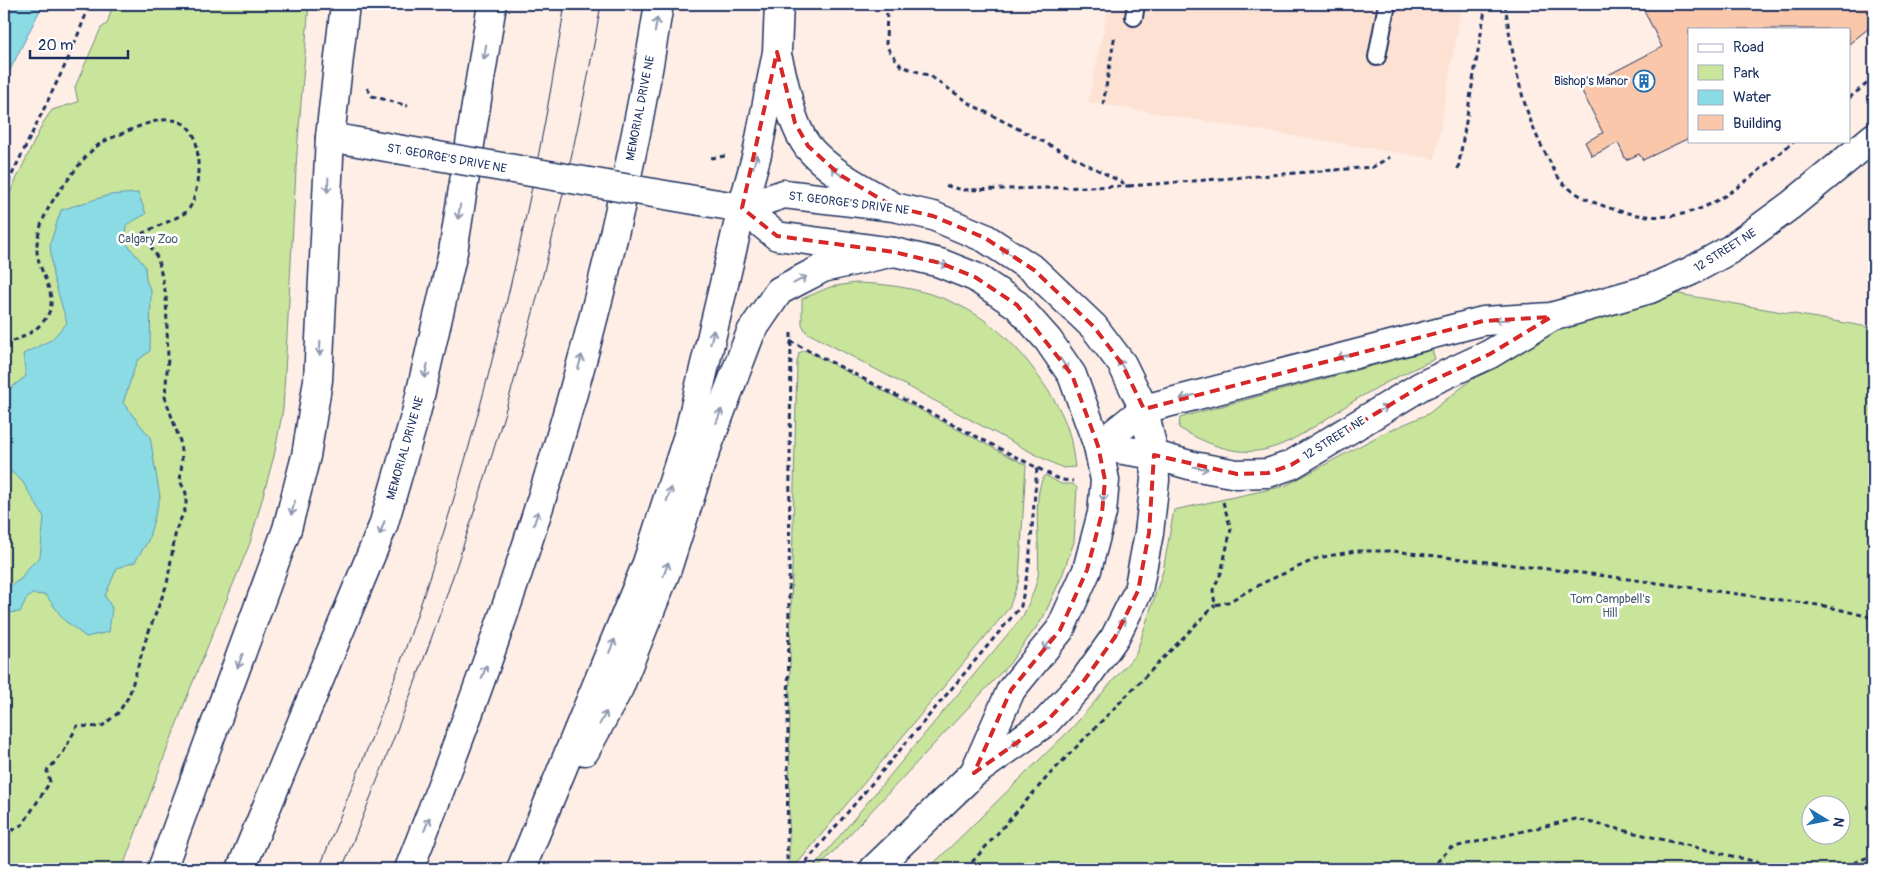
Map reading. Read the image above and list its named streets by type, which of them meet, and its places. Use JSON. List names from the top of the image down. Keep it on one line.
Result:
{"streets":{"main road":["MEMORIAL DRIVE NE","ST. GEORGE'S DRIVE NE","12 STREET NE"]},"crossings":[["ST. GEORGE'S DRIVE NE","12 STREET NE"]],"parks":["Calgary Zoo","Tom Campbell's Hill"],"places":{"building":["Bishop's Manor"]},"legend":["Road","Park","Water","Building"],"scale_bar":"20 m","north":"right"}
